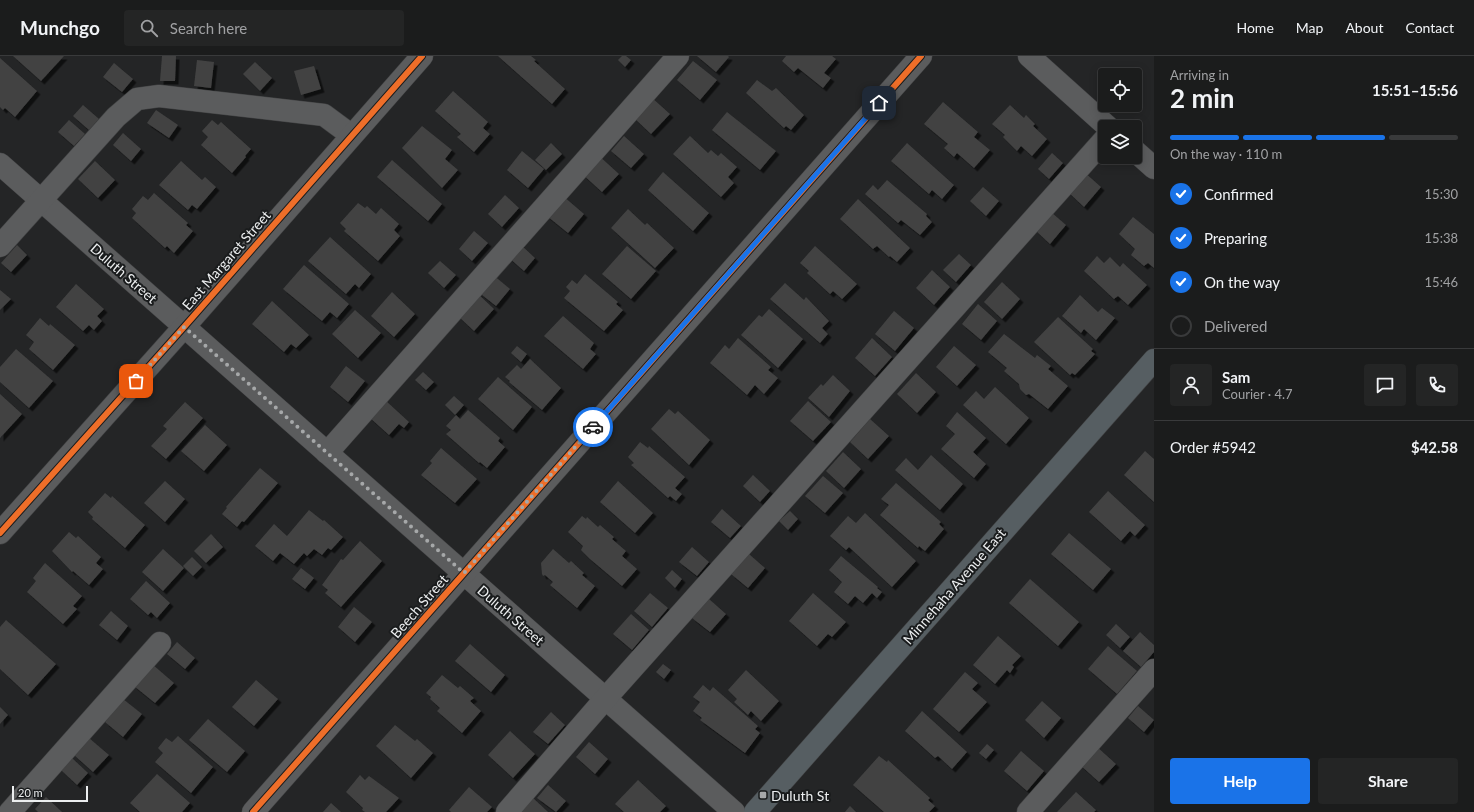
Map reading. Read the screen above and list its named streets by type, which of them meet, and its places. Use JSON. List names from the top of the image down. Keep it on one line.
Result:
{"streets":{"main road":["Minnehaha Avenue East"],"street":["East Margaret Street","Duluth Street","Beech Street"]},"crossings":[["East Margaret Street","Duluth Street"],["Duluth Street","Beech Street"]],"places":{"transit":["Duluth St"]},"scale_bar":"20 m","page":{"header":"Munchgo","search":"Search here","nav":["Home","Map","About","Contact"],"heading":["2 min","Arriving in","15:51–15:56"],"panel":["Sam","Courier · 4.7","Order #5942","$42.58"],"bar":"On the way · 110 m","list":[["Confirmed","15:30"],["Preparing","15:38"],["On the way","15:46"],"Delivered"],"buttons":["Help","Share"],"scale":"20 m"}}
